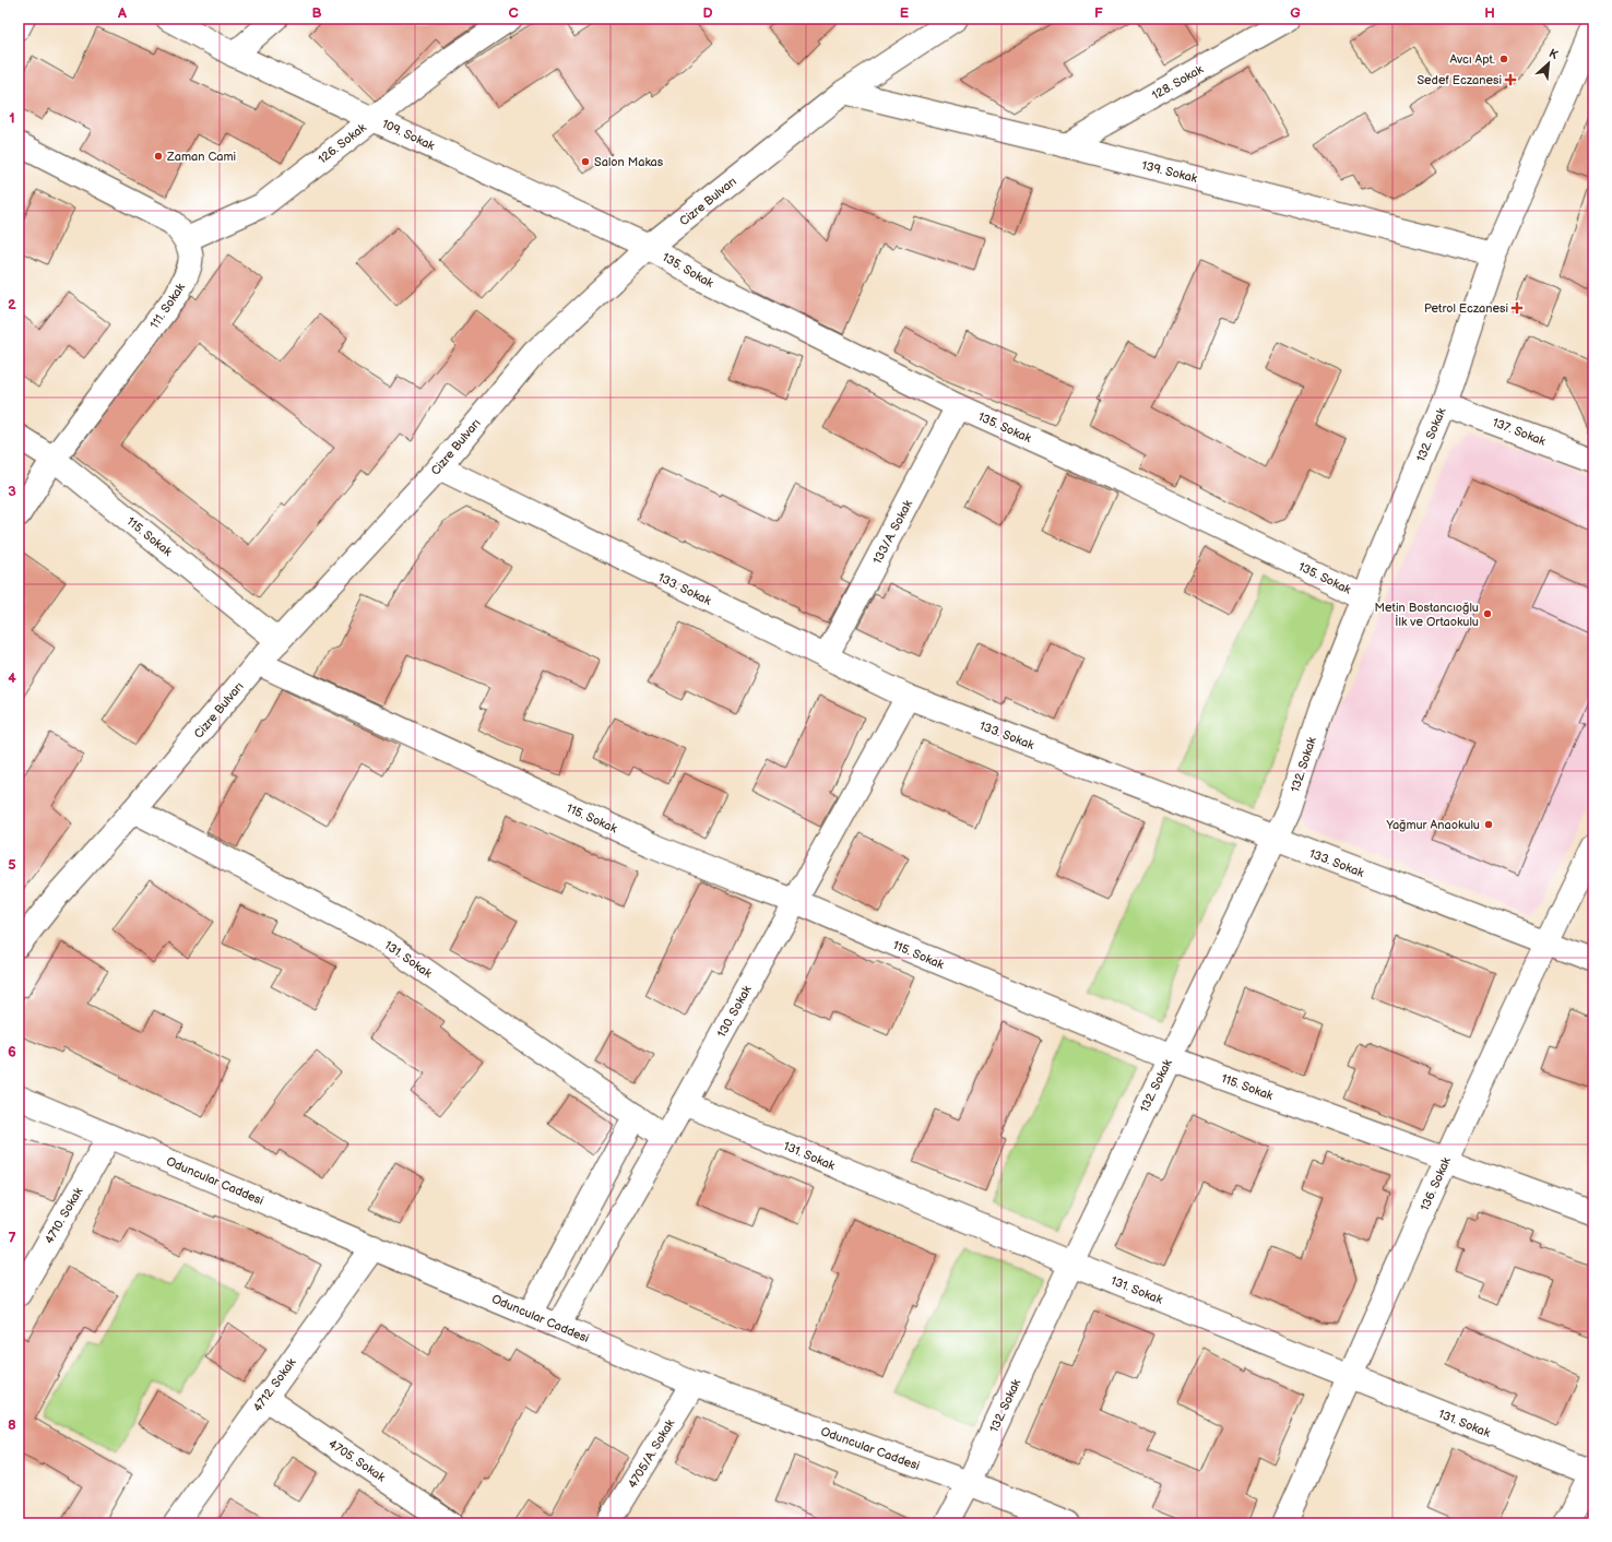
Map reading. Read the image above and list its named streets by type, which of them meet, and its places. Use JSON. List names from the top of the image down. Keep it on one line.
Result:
{"streets":{"street":["128. Sokak","109. Sokak","126. Sokak","139. Sokak","Cizre Bulvarı","135. Sokak","111. Sokak","137. Sokak","132. Sokak","133/A. Sokak","115. Sokak","133. Sokak","131. Sokak","130. Sokak","Oduncular Caddesi","136. Sokak","4710. Sokak","4712. Sokak","4705/A. Sokak","4705. Sokak"]},"crossings":[["128. Sokak","139. Sokak"],["109. Sokak","126. Sokak"],["109. Sokak","Cizre Bulvarı"],["109. Sokak","135. Sokak"],["126. Sokak","111. Sokak"],["139. Sokak","Cizre Bulvarı"],["139. Sokak","132. Sokak"],["Cizre Bulvarı","135. Sokak"],["Cizre Bulvarı","115. Sokak"],["Cizre Bulvarı","133. Sokak"],["Cizre Bulvarı","131. Sokak"],["135. Sokak","132. Sokak"],["135. Sokak","133/A. Sokak"],["111. Sokak","115. Sokak"],["137. Sokak","132. Sokak"],["132. Sokak","115. Sokak"],["132. Sokak","133. Sokak"],["132. Sokak","131. Sokak"],["132. Sokak","Oduncular Caddesi"],["133/A. Sokak","133. Sokak"],["115. Sokak","130. Sokak"],["115. Sokak","136. Sokak"],["133. Sokak","130. Sokak"],["133. Sokak","136. Sokak"],["131. Sokak","130. Sokak"],["131. Sokak","136. Sokak"],["130. Sokak","Oduncular Caddesi"],["Oduncular Caddesi","4710. Sokak"],["Oduncular Caddesi","4712. Sokak"],["Oduncular Caddesi","4705/A. Sokak"],["4712. Sokak","4705. Sokak"]],"places":{"other":["Avcı Apt.","Zaman Cami","Salon Makas","Metin Bostancıoğlu İlk ve Ortaokulu","Yağmur Anaokulu"],"health":["Sedef Eczanesi","Petrol Eczanesi"]},"north":"top right","grid":{"columns":["A","B","C","D","E","F","G","H"],"rows":["1","2","3","4","5","6","7","8"]}}
